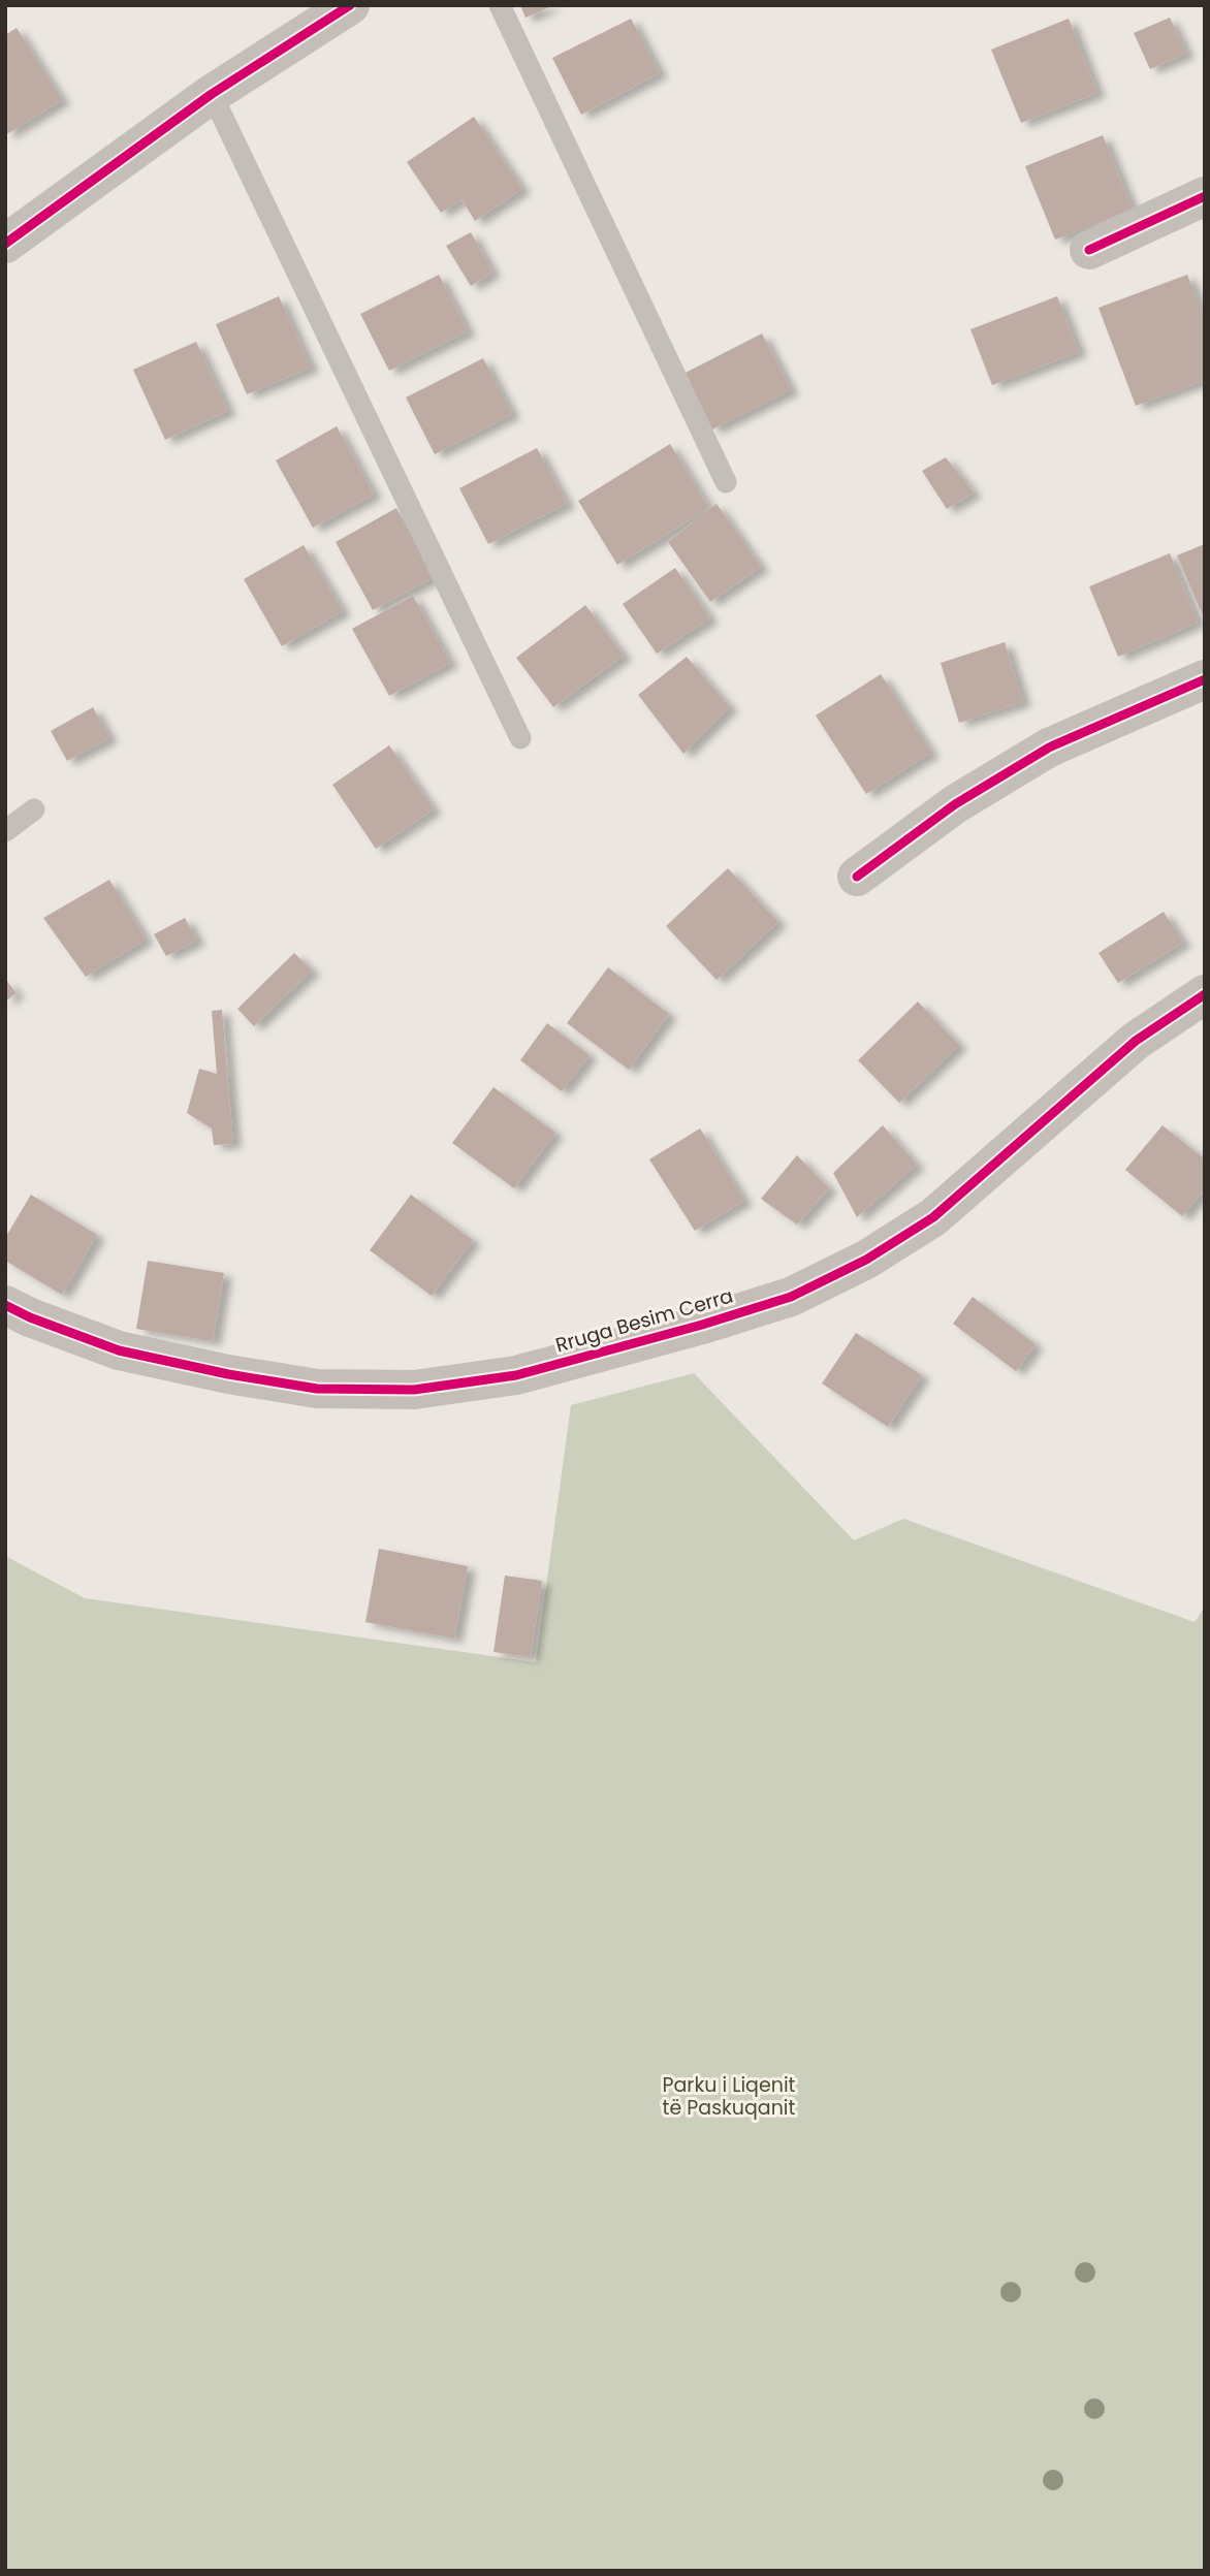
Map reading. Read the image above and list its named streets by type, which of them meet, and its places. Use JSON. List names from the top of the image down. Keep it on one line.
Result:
{"streets":{"street":["Rruga Besim Cerra"]},"parks":["Parku i Liqenit të Paskuqanit"]}
